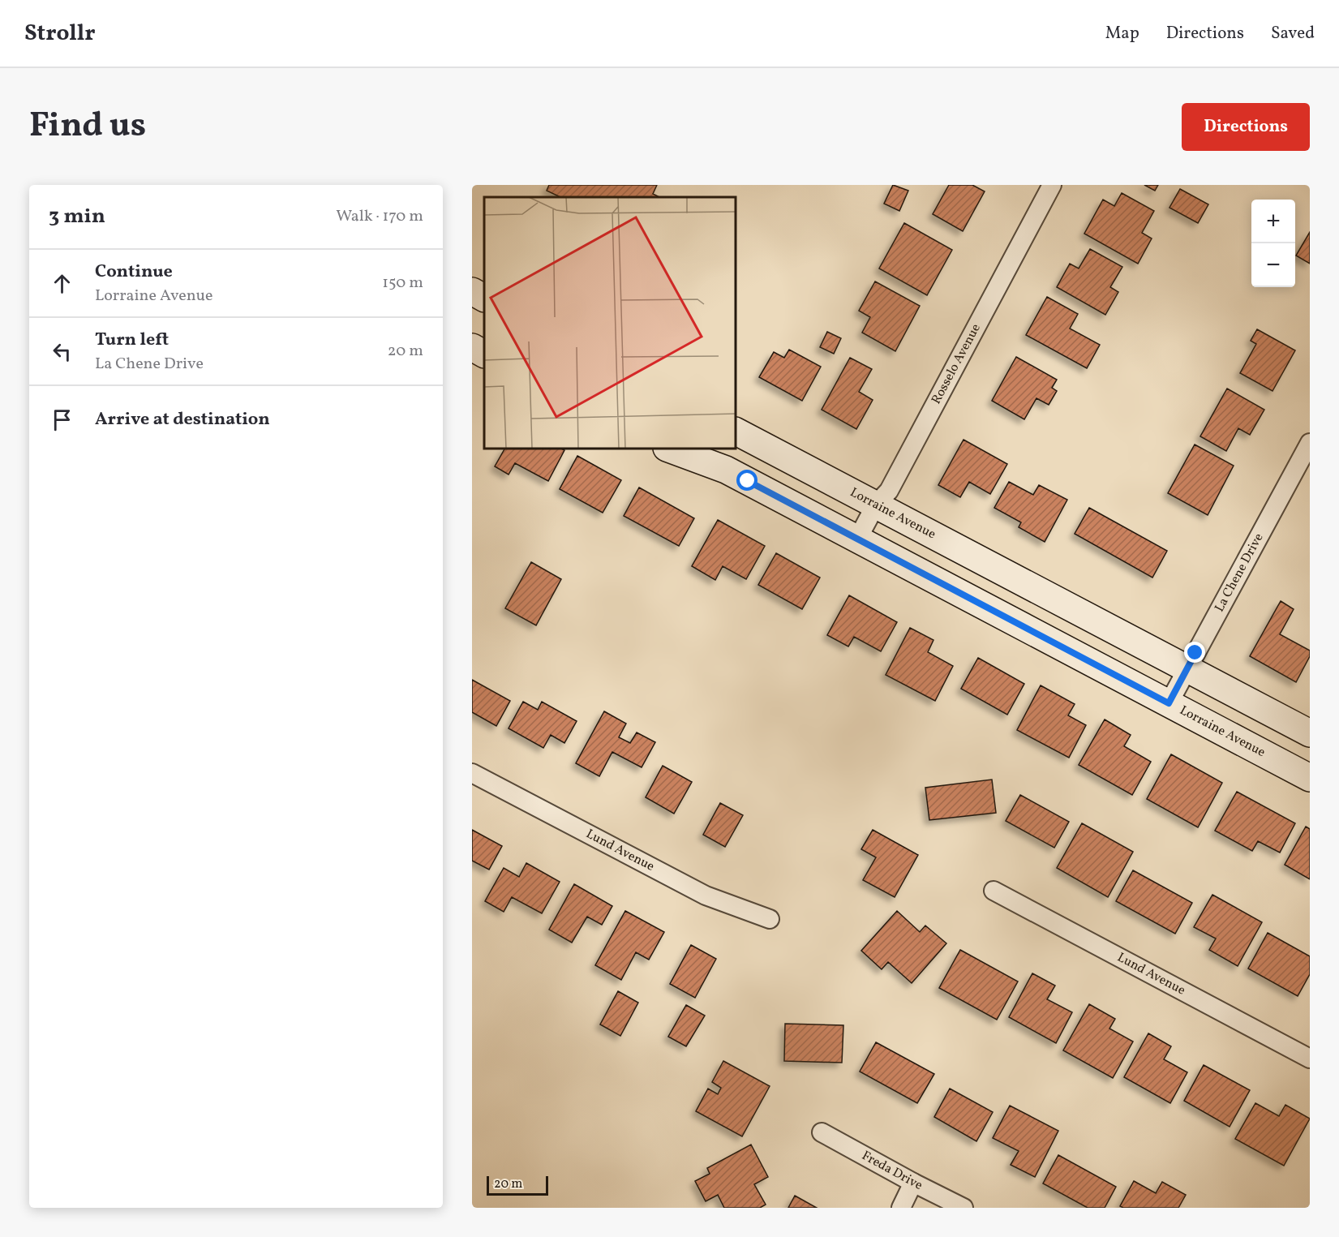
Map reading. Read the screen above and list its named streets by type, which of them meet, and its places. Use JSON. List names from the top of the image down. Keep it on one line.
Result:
{"streets":{"street":["Rosselo Avenue","Lorraine Avenue","La Chene Drive","Lund Avenue","Freda Drive"]},"crossings":[["Rosselo Avenue","Lorraine Avenue"],["Lorraine Avenue","La Chene Drive"]],"scale_bar":"20 m","page":{"header":"Strollr","nav":["Map","Directions","Saved"],"title":"Find us","buttons":"Directions","heading":["3 min","Walk · 170 m"],"map_buttons":["+","−"],"list":[["Continue","Lorraine Avenue","150 m"],["Turn left","La Chene Drive","20 m"],"Arrive at destination"],"scale":"20 m"}}
